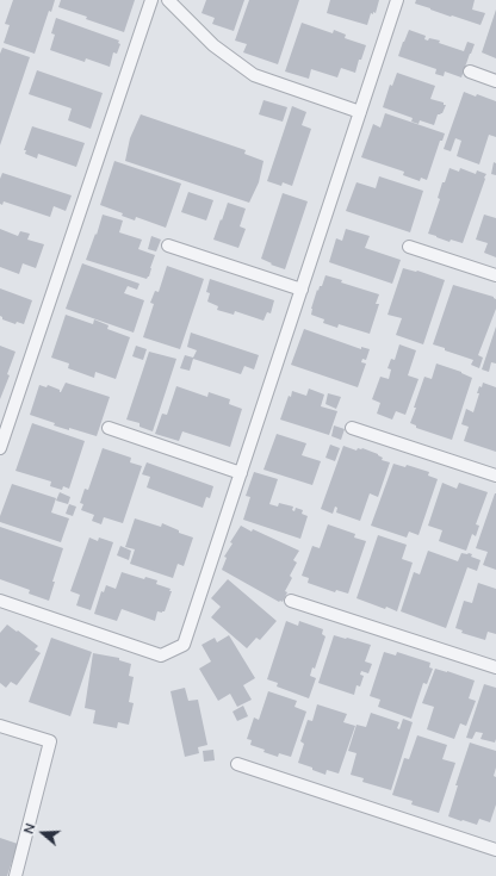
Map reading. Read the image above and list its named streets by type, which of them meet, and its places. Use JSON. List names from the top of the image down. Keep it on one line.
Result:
{"north":"left"}
